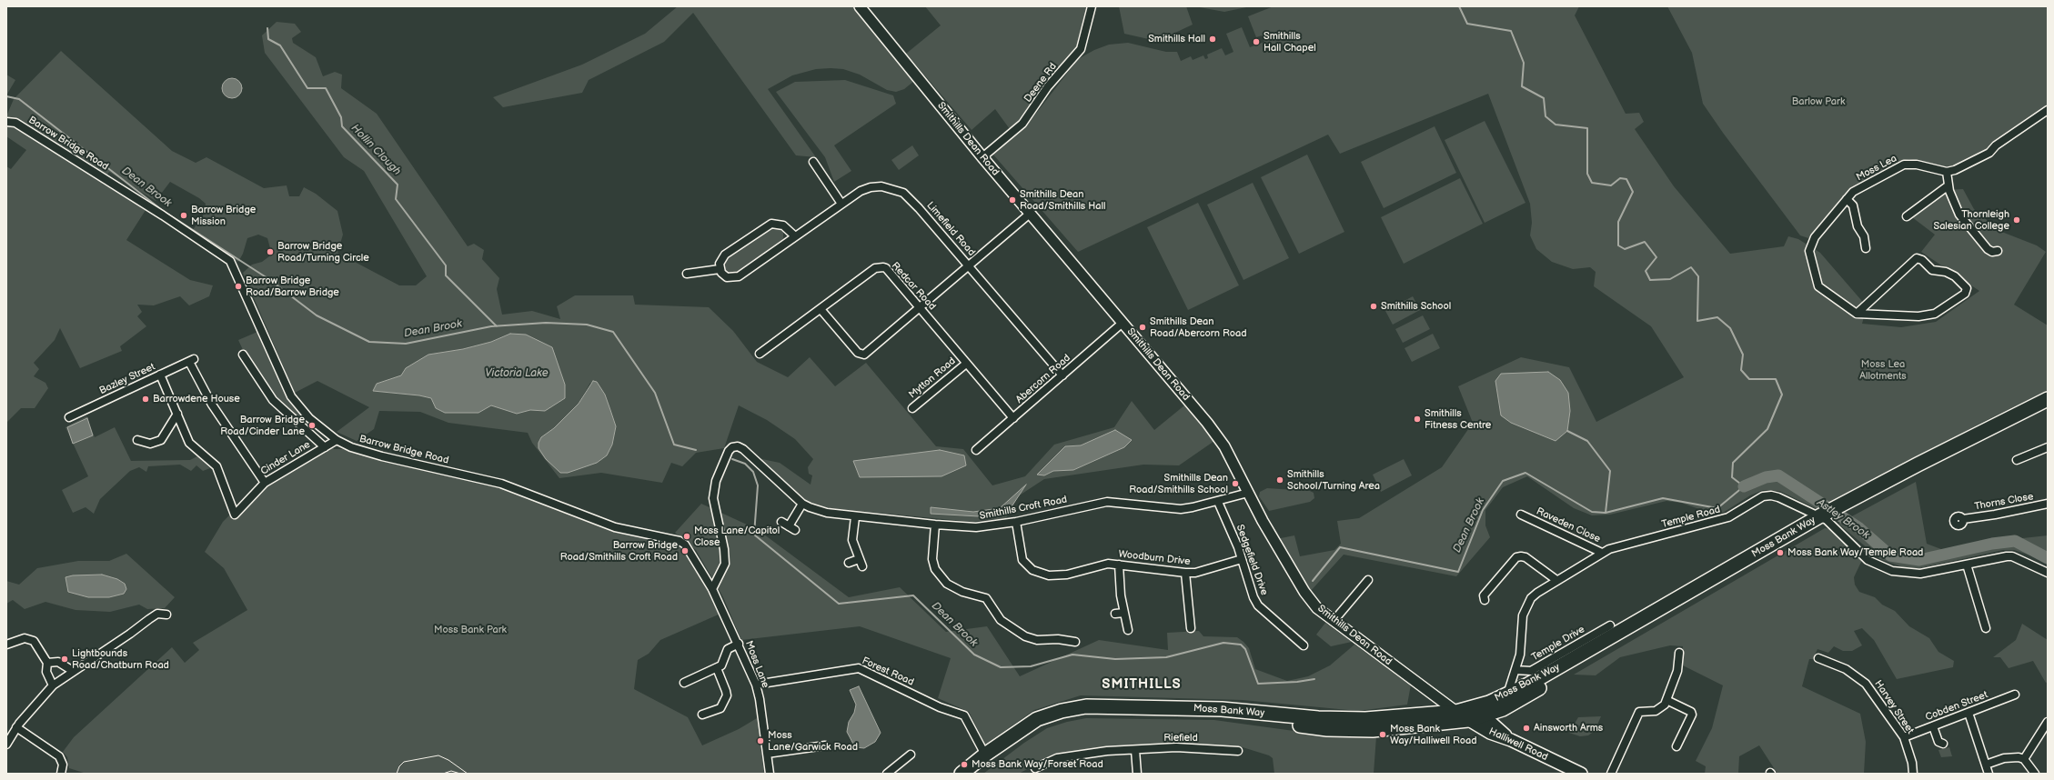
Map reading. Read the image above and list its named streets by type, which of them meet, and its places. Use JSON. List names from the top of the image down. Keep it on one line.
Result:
{"streets":{"highway":["Moss Bank Way"],"main road":["Halliwell Road"],"street":["Deene Rd","Smithills Dean Road","Barrow Bridge Road","Moss Lea","Limefield Road","Redcar Road","Mytton Road","Bazley Street","Abercorn Road","Cinder Lane","Thorns Close","Smithills Croft Road","Temple Road","Raveden Close","Woodburn Drive","Sedgefield Drive","Temple Drive","Moss Lane","Forest Road","Cobden Street","Harvey Street","Riefield"]},"crossings":[["Deene Rd","Smithills Dean Road"],["Smithills Dean Road","Abercorn Road"],["Smithills Dean Road","Smithills Croft Road"],["Smithills Dean Road","Moss Bank Way"],["Smithills Dean Road","Halliwell Road"],["Barrow Bridge Road","Cinder Lane"],["Barrow Bridge Road","Smithills Croft Road"],["Barrow Bridge Road","Moss Lane"],["Limefield Road","Abercorn Road"],["Redcar Road","Mytton Road"],["Redcar Road","Abercorn Road"],["Bazley Street","Cinder Lane"],["Smithills Croft Road","Woodburn Drive"],["Smithills Croft Road","Sedgefield Drive"],["Smithills Croft Road","Moss Lane"],["Temple Road","Raveden Close"],["Temple Road","Moss Bank Way"],["Temple Road","Temple Drive"],["Moss Bank Way","Forest Road"],["Moss Bank Way","Halliwell Road"],["Woodburn Drive","Sedgefield Drive"],["Moss Lane","Forest Road"],["Cobden Street","Harvey Street"]],"districts":["SMITHILLS"],"water":["Hollin Clough","Dean Brook","Victoria Lake","Astley Brook"],"parks":["Barlow Park","Moss Lea Allotments","Moss Bank Park"],"places":["Smithills Hall","Smithills Hall Chapel","Smithills Dean Road/Smithills Hall","Barrow Bridge Mission","Thornleigh Salesian College","Barrow Bridge Road/Turning Circle","Barrow Bridge Road/Barrow Bridge","Smithills School","Smithills Dean Road/Abercorn Road","Barrowdene House","Smithills Fitness Centre","Barrow Bridge Road/Cinder Lane","Smithills School/Turning Area","Smithills Dean Road/Smithills School","Moss Lane/Capitol Close","Barrow Bridge Road/Smithills Croft Road","Moss Bank Way/Temple Road","Lightbounds Road/Chatburn Road","Ainsworth Arms","Moss Bank Way/Halliwell Road","Moss Lane/Garwick Road","Moss Bank Way/Forset Road"]}
